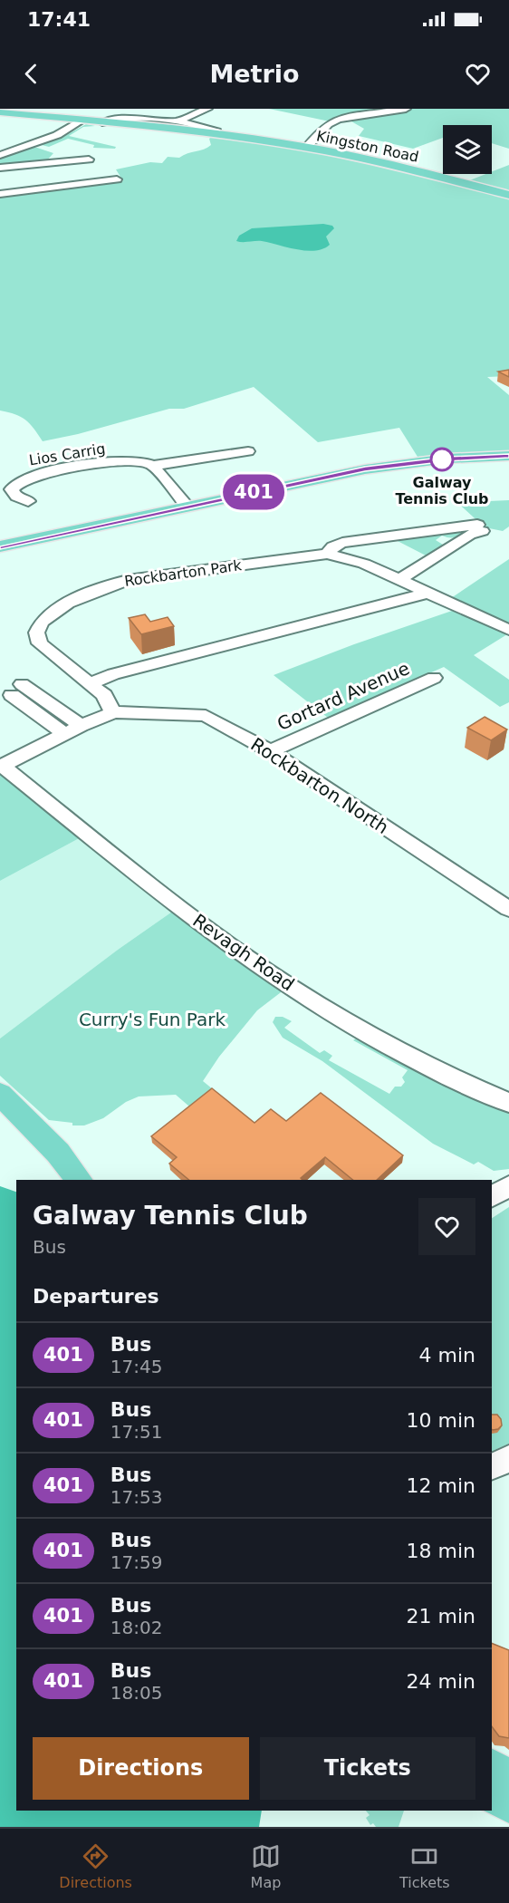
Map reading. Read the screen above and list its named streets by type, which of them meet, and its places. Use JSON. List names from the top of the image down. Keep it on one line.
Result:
{"streets":{"main road":["Kingston Road"],"street":["Lios Carrig","Rockbarton Park","Gortard Avenue","Rockbarton North","Revagh Road"]},"crossings":[["Rockbarton Park","Rockbarton North"],["Gortard Avenue","Rockbarton North"]],"parks":["Curry's Fun Park"],"places":["Galway Tennis Club"],"lines":["bus line 401"],"page":{"status":"17:41","header":"Metrio","on_map":"401","heading":[["Galway Tennis Club","Bus"],"Departures"],"list":[{"mark":"401","name":"Bus","note":"17:45","value":"4 min"},{"mark":"401","name":"Bus","note":"17:51","value":"10 min"},{"mark":"401","name":"Bus","note":"17:53","value":"12 min"},{"mark":"401","name":"Bus","note":"17:59","value":"18 min"},{"mark":"401","name":"Bus","note":"18:02","value":"21 min"},{"mark":"401","name":"Bus","note":"18:05","value":"24 min"}],"buttons":["Directions","Tickets"],"tabs":["Directions","Map","Tickets"]}}
